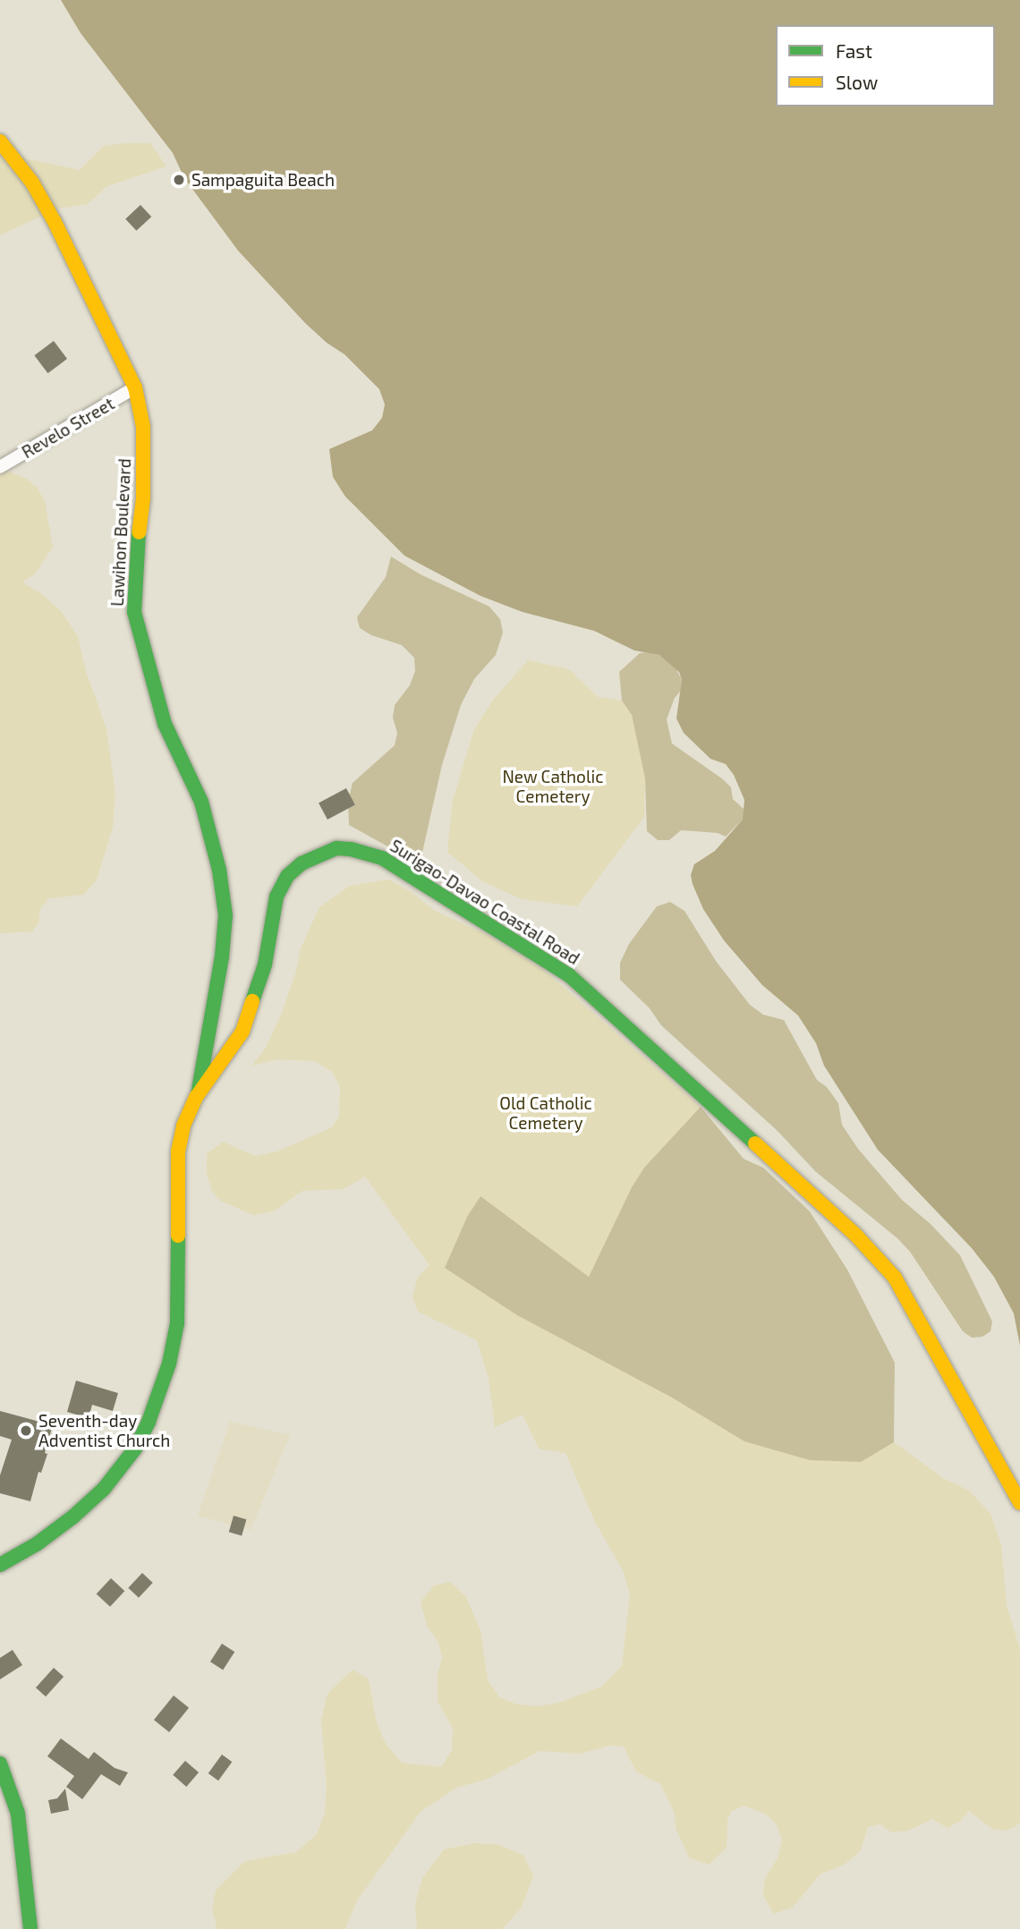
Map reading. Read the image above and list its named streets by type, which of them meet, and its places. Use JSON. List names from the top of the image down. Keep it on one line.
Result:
{"streets":{"main road":["Lawihon Boulevard","Surigao-Davao Coastal Road"],"street":["Revelo Street"]},"crossings":[["Revelo Street","Lawihon Boulevard"],["Lawihon Boulevard","Surigao-Davao Coastal Road"]],"parks":["New Catholic Cemetery","Old Catholic Cemetery"],"places":["Sampaguita Beach","Seventh-day Adventist Church"],"legend":["Fast","Slow"]}
